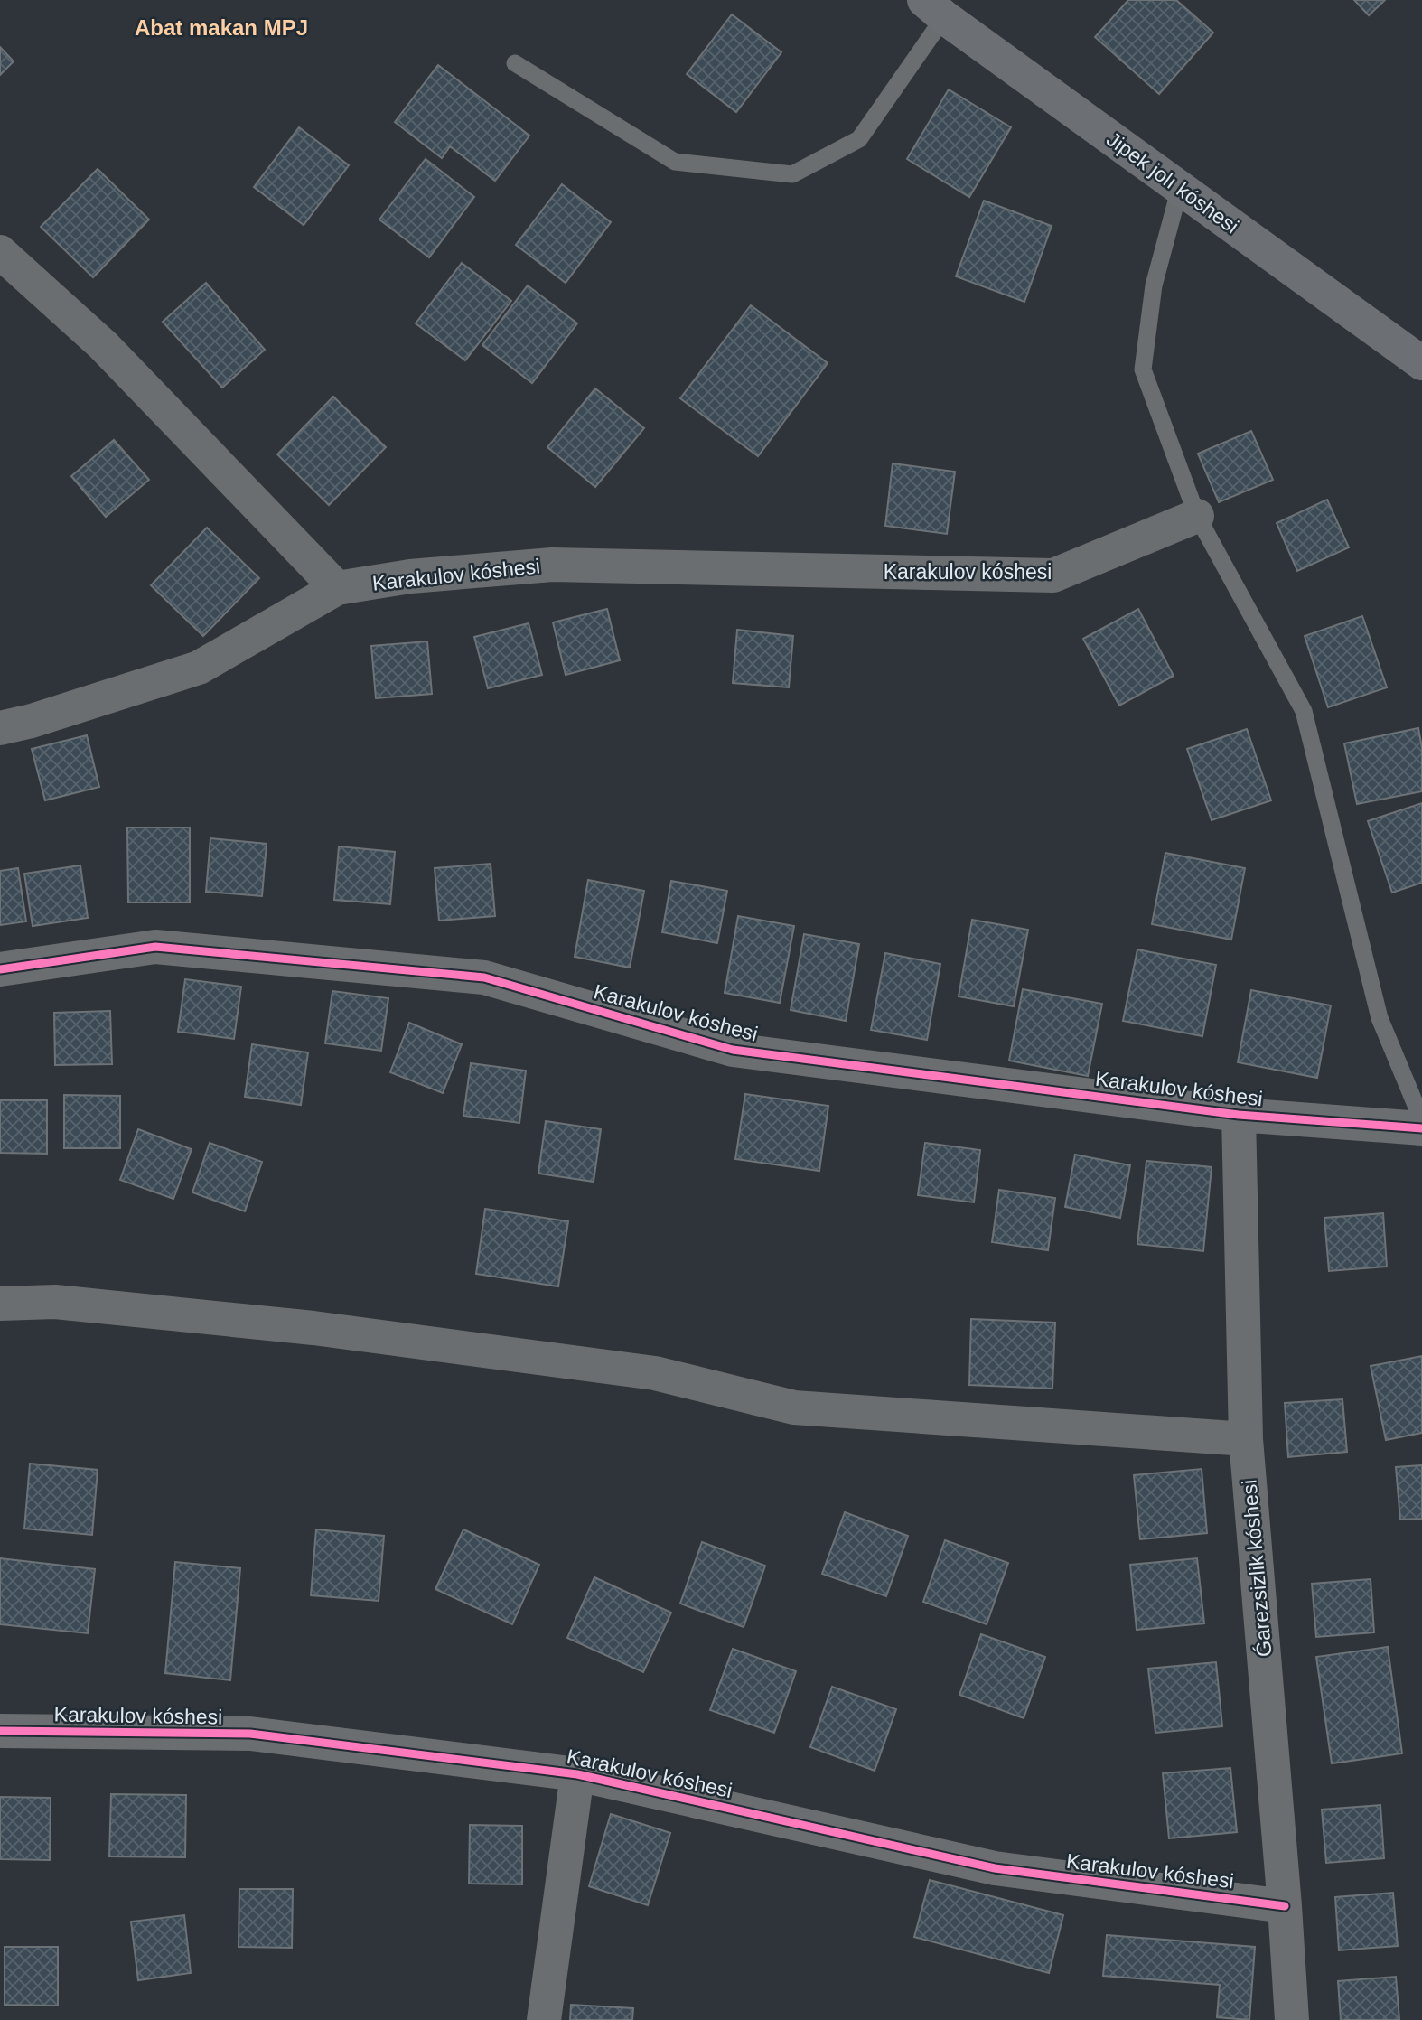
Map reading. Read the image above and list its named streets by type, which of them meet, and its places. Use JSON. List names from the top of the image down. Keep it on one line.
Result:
{"streets":{"street":["Jipek jolı kóshesi","Karakulov kóshesi","Ǵarezsizlik kóshesi"]},"crossings":[["Karakulov kóshesi","Ǵarezsizlik kóshesi"]],"districts":["Abat makan MPJ"]}
